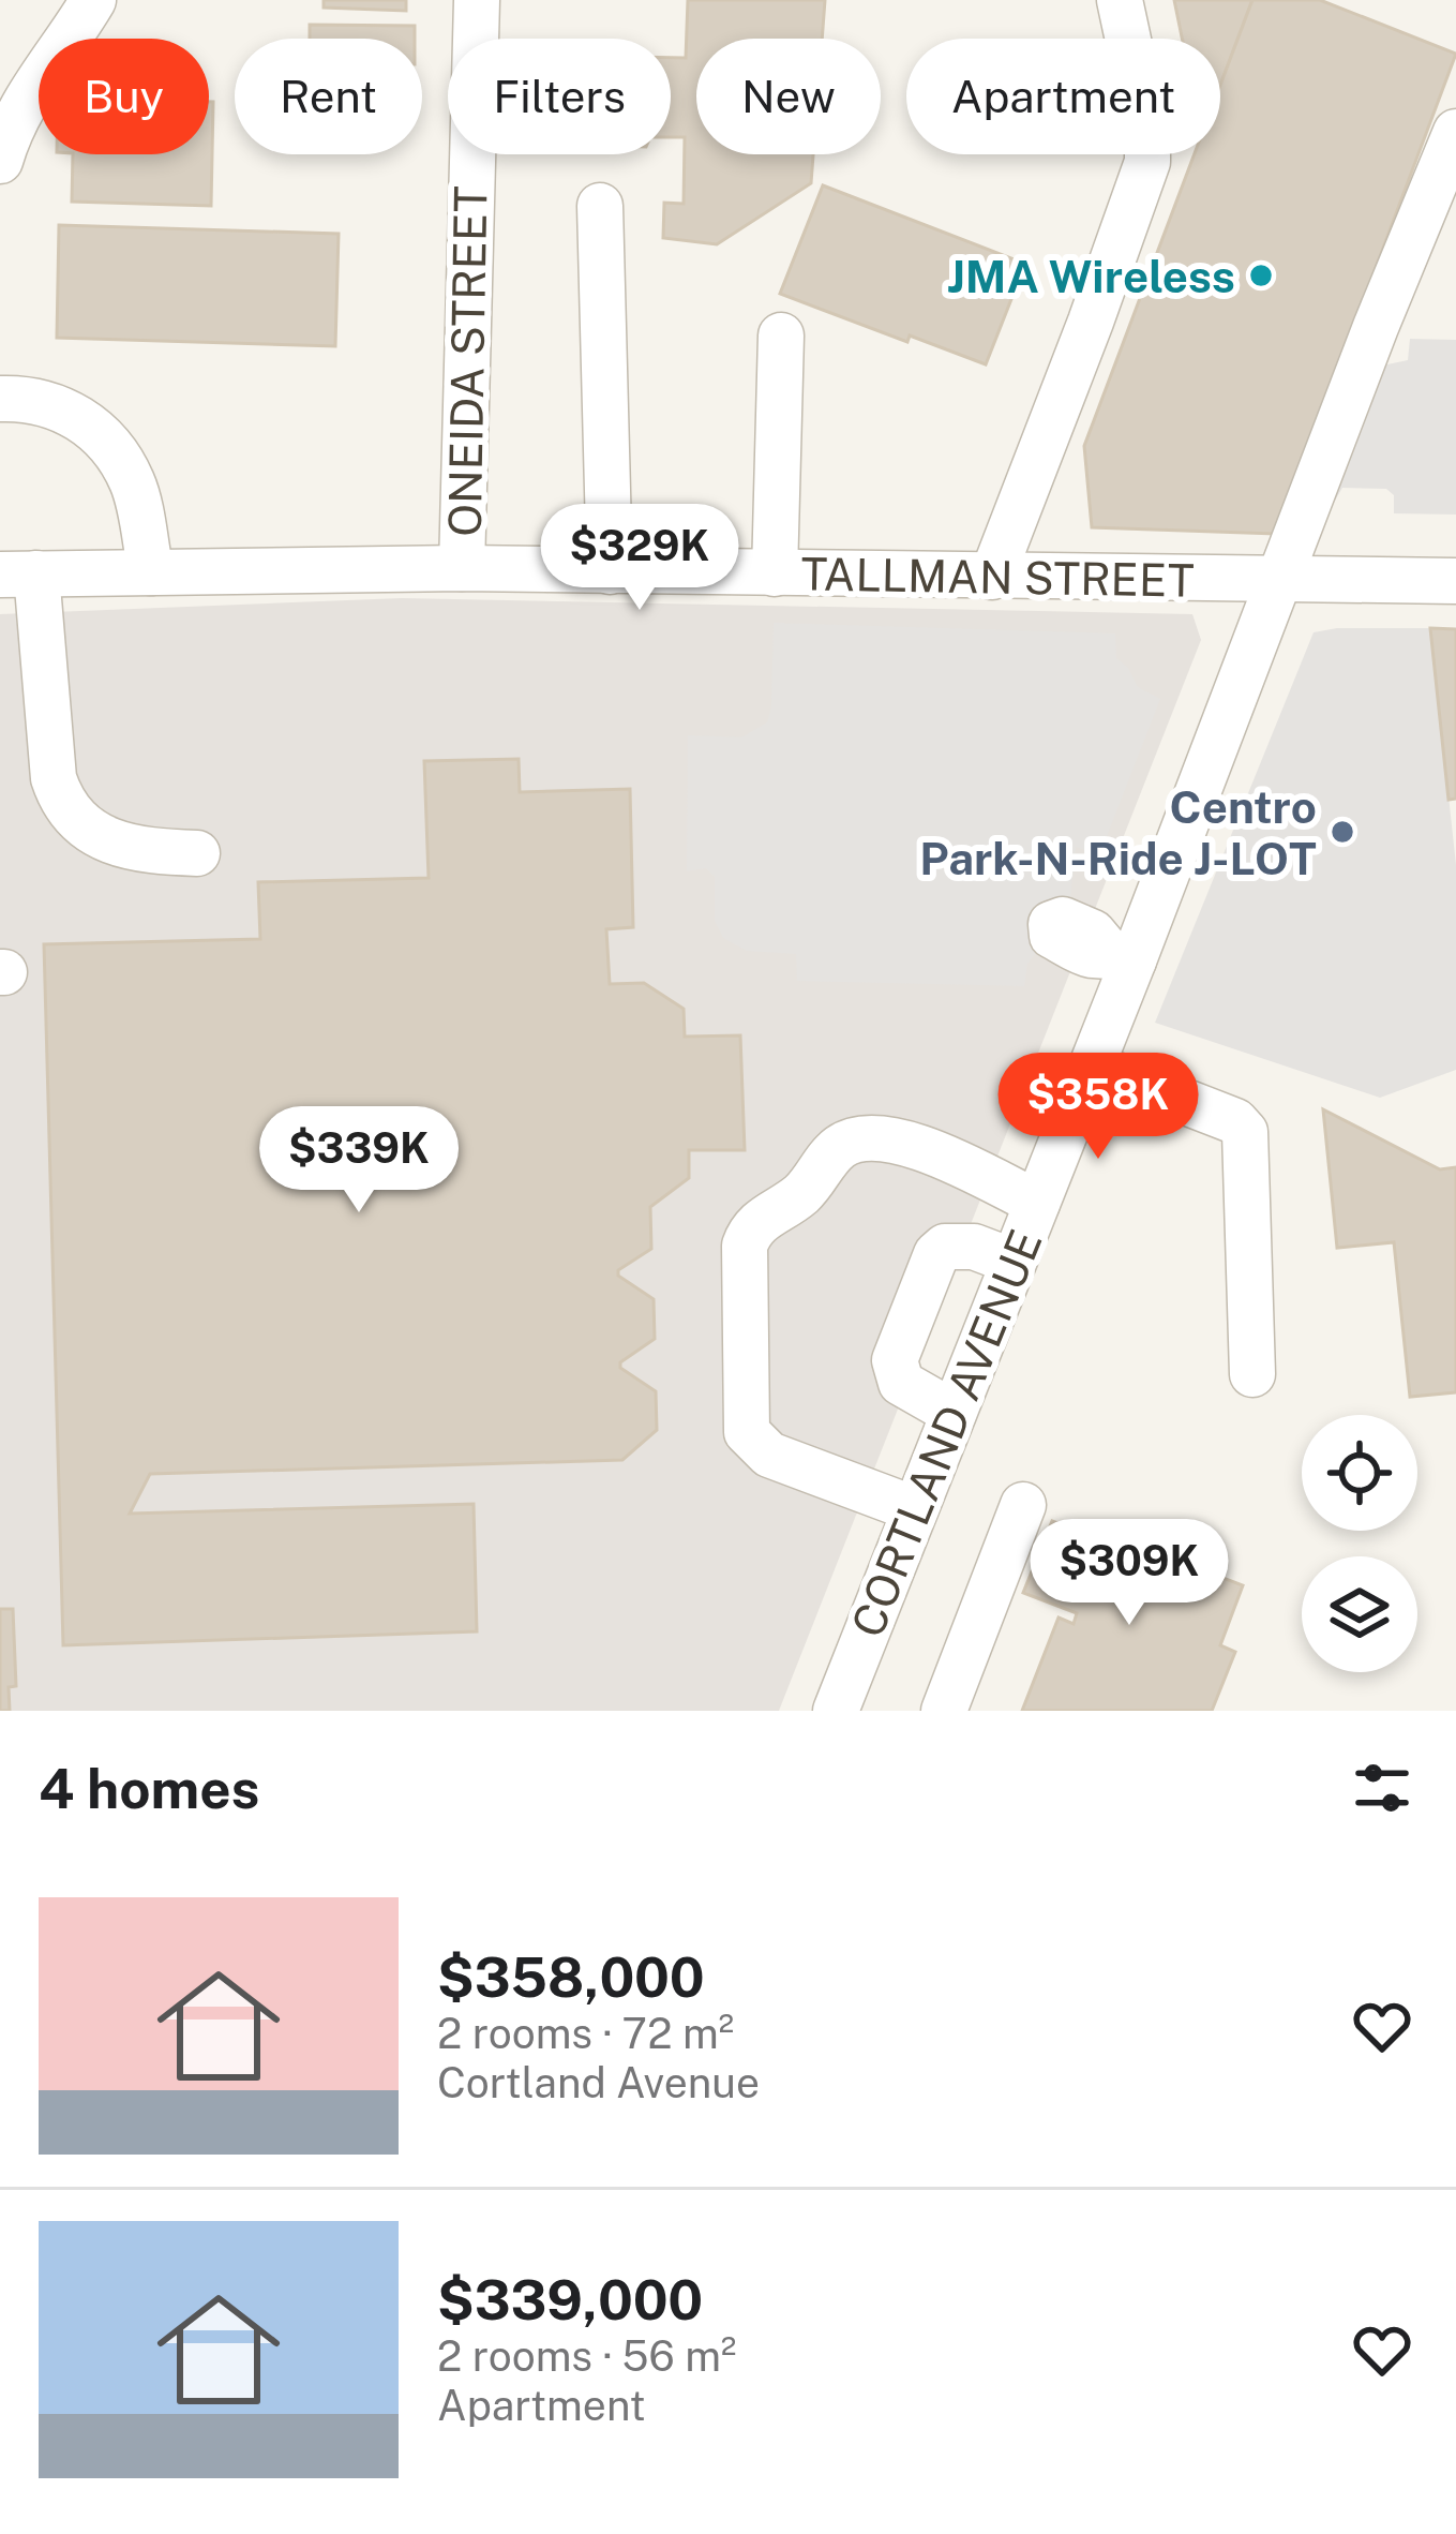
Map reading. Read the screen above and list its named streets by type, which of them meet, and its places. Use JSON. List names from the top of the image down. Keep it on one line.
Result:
{"streets":{"street":["ONEIDA STREET","TALLMAN STREET","CORTLAND AVENUE"]},"crossings":[["ONEIDA STREET","TALLMAN STREET"],["TALLMAN STREET","CORTLAND AVENUE"]],"places":["JMA Wireless","Centro Park-N-Ride J-LOT"],"page":{"chip":["Buy","Rent","Filters","New","Apartment"],"price":["$329K","$358K","$339K","$309K"],"heading":"4 homes","list":[{"name":"$358,000","note":"2 rooms · 72 m² · Cortland Avenue"},{"name":"$339,000","note":"2 rooms · 56 m² · Apartment"}]}}
